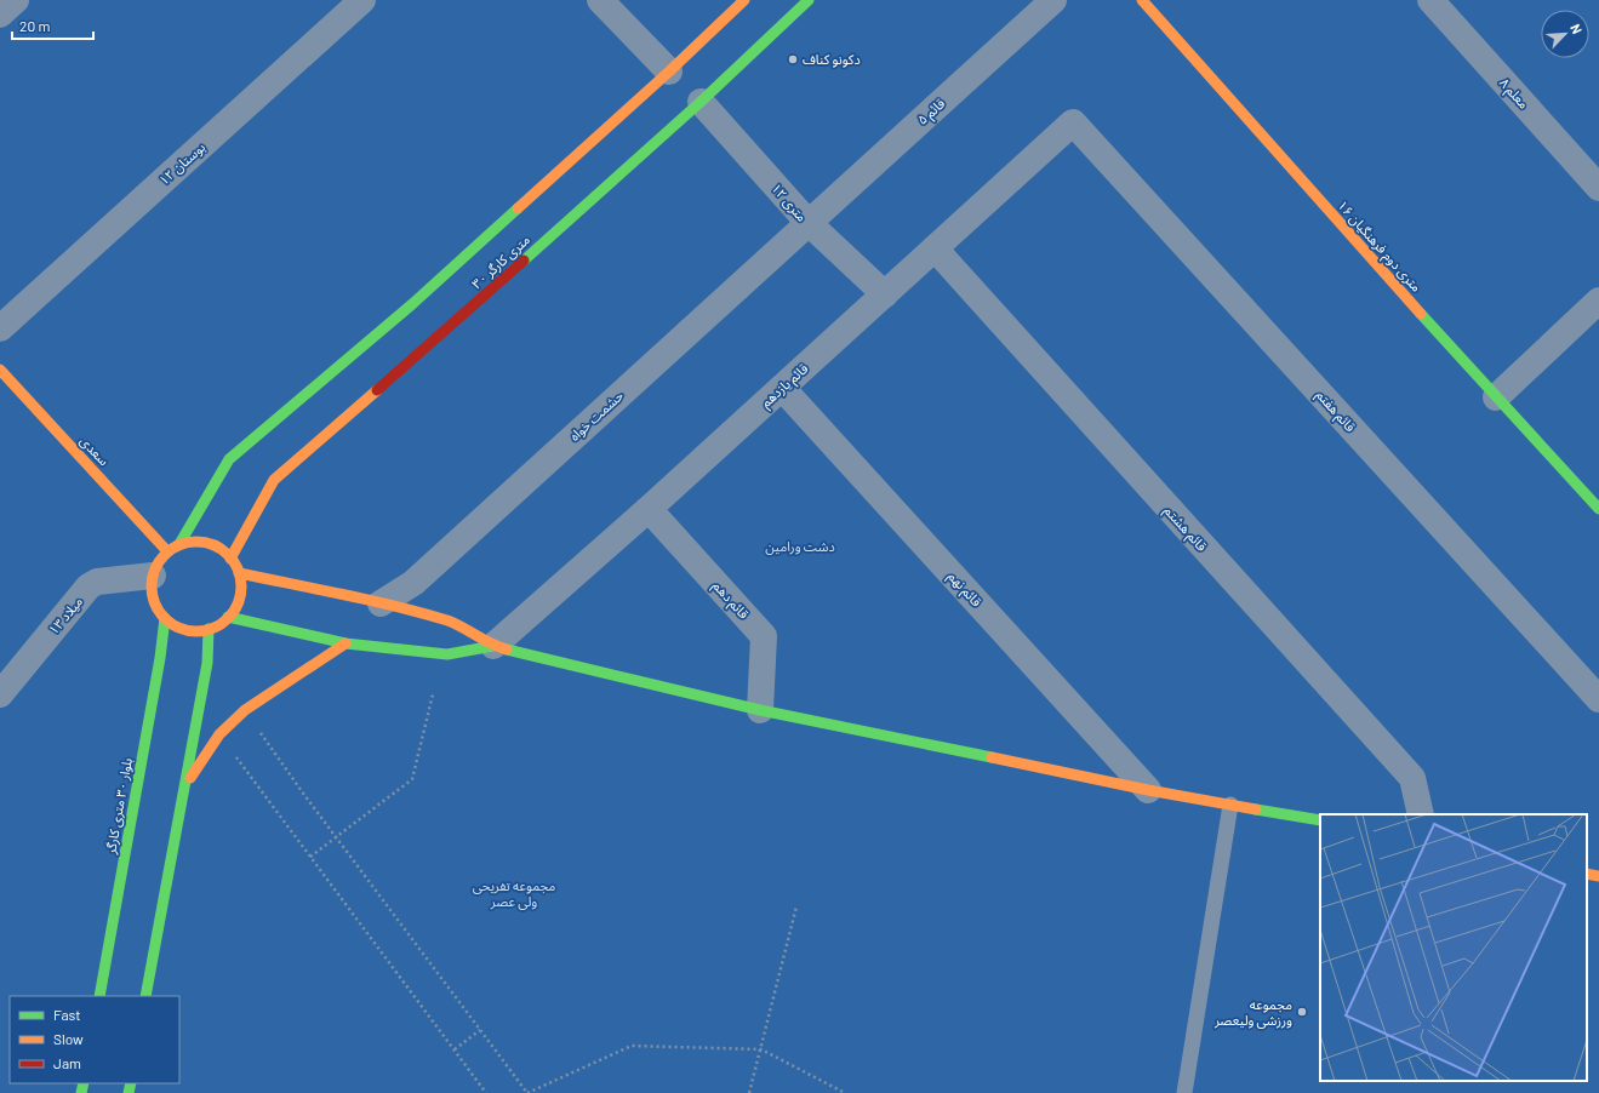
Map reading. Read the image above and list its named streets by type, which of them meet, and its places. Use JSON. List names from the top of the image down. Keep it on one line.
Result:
{"streets":{"main road":["۱۶ متری دوم فرهنگیان","۳۰ متری کارگر","سعدی","بلوار ۳۰ متری کارگر"],"street":["معلم ۸","قائم ۵","بوستان ۱۲","۱۲ متری","قائم یازدهم","قائم هفتم","حشمت خواه","قائم هشتم","قائم نهم","قائم دهم","میلاد ۱۳"]},"crossings":[["قائم ۵","۱۲ متری"],["قائم ۵","حشمت خواه"],["۱۲ متری","۳۰ متری کارگر"],["۱۲ متری","قائم یازدهم"],["۱۲ متری","حشمت خواه"],["۳۰ متری کارگر","سعدی"],["۳۰ متری کارگر","میلاد ۱۳"],["۳۰ متری کارگر","بلوار ۳۰ متری کارگر"],["قائم یازدهم","قائم هفتم"],["قائم یازدهم","قائم هشتم"],["قائم یازدهم","قائم نهم"],["قائم یازدهم","قائم دهم"],["سعدی","میلاد ۱۳"],["سعدی","بلوار ۳۰ متری کارگر"],["میلاد ۱۳","بلوار ۳۰ متری کارگر"]],"parks":["دشت ورامین","مجموعه تفریحی ولی عصر"],"places":["دکونو کناف","مجموعه ورزشی ولیعصر"],"legend":["Fast","Slow","Jam"],"scale_bar":"20 m","north":"top right"}
